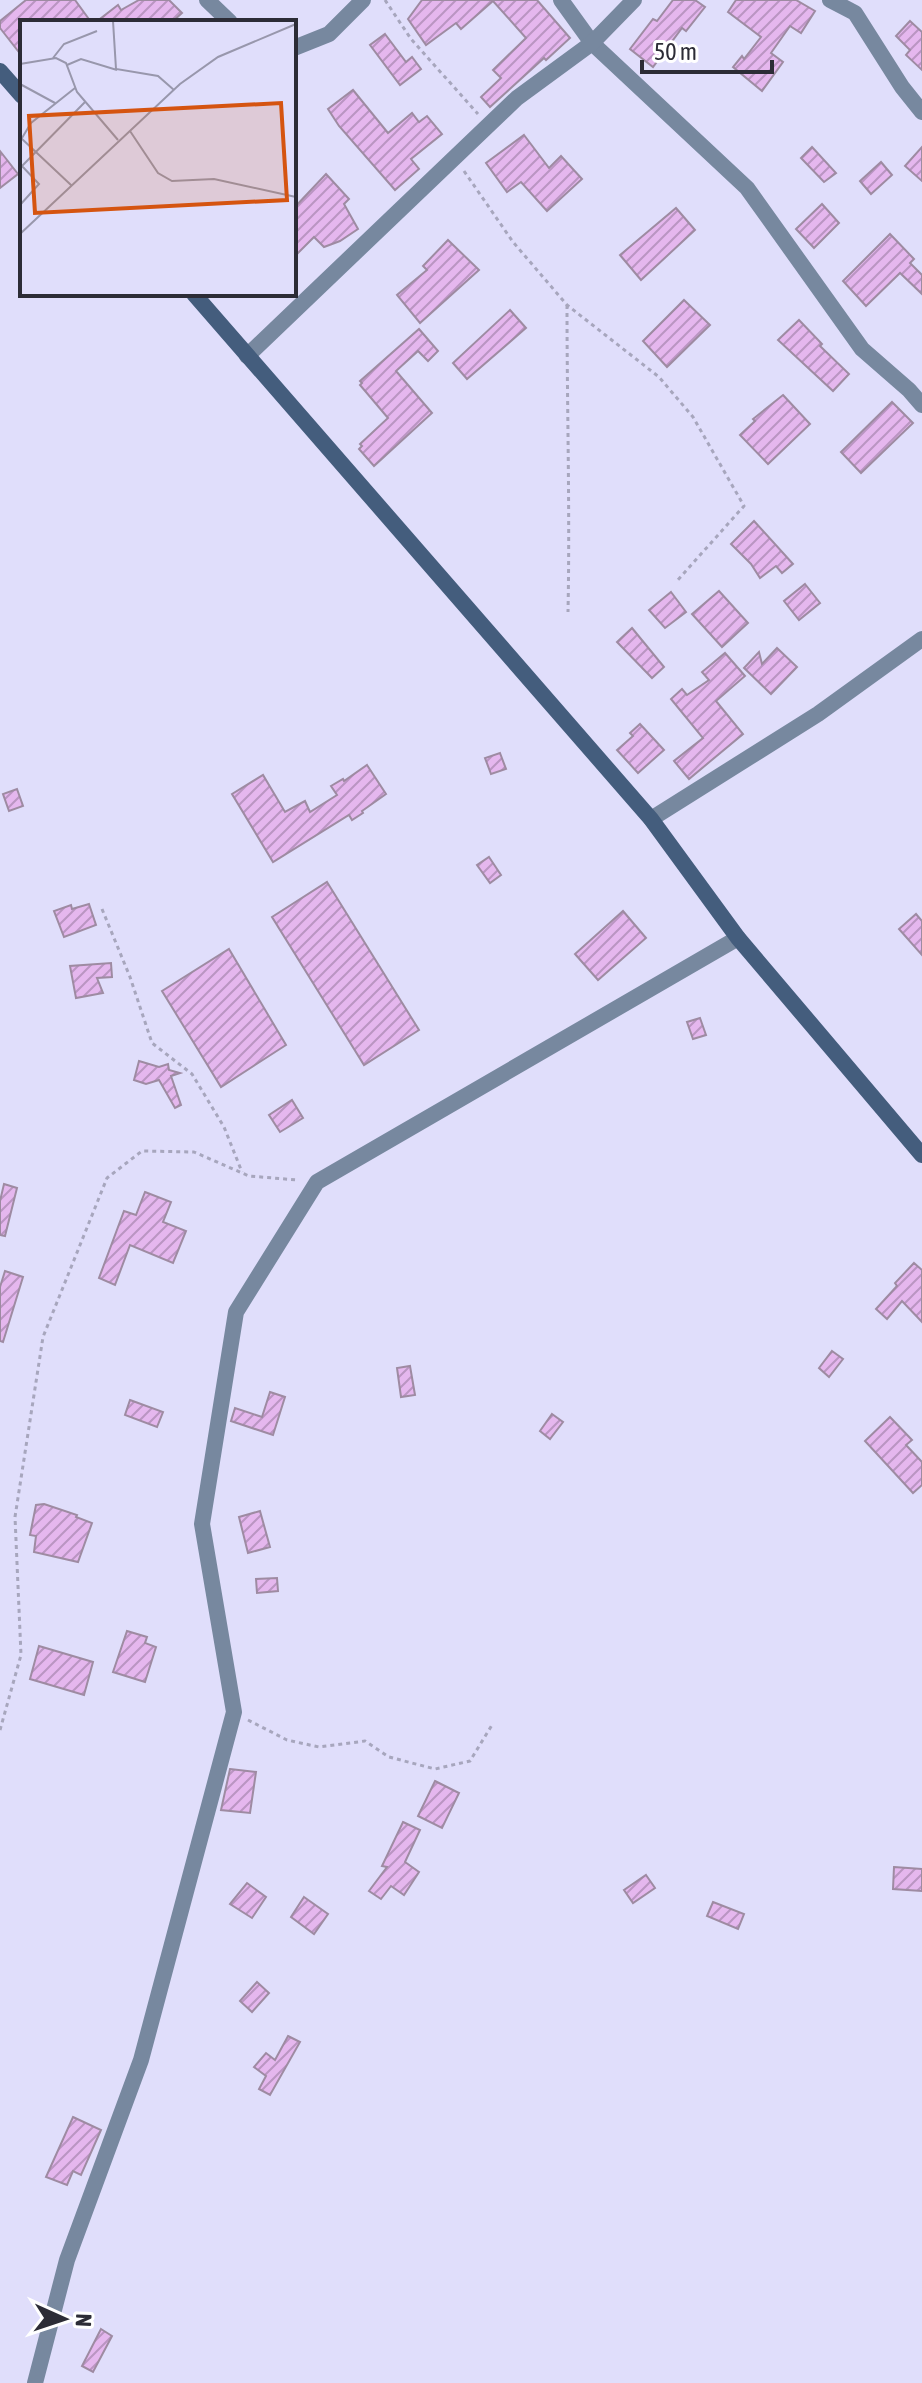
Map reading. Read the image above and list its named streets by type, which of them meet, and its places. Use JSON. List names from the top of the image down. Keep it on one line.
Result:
{"scale_bar":"50 m","north":"right"}
